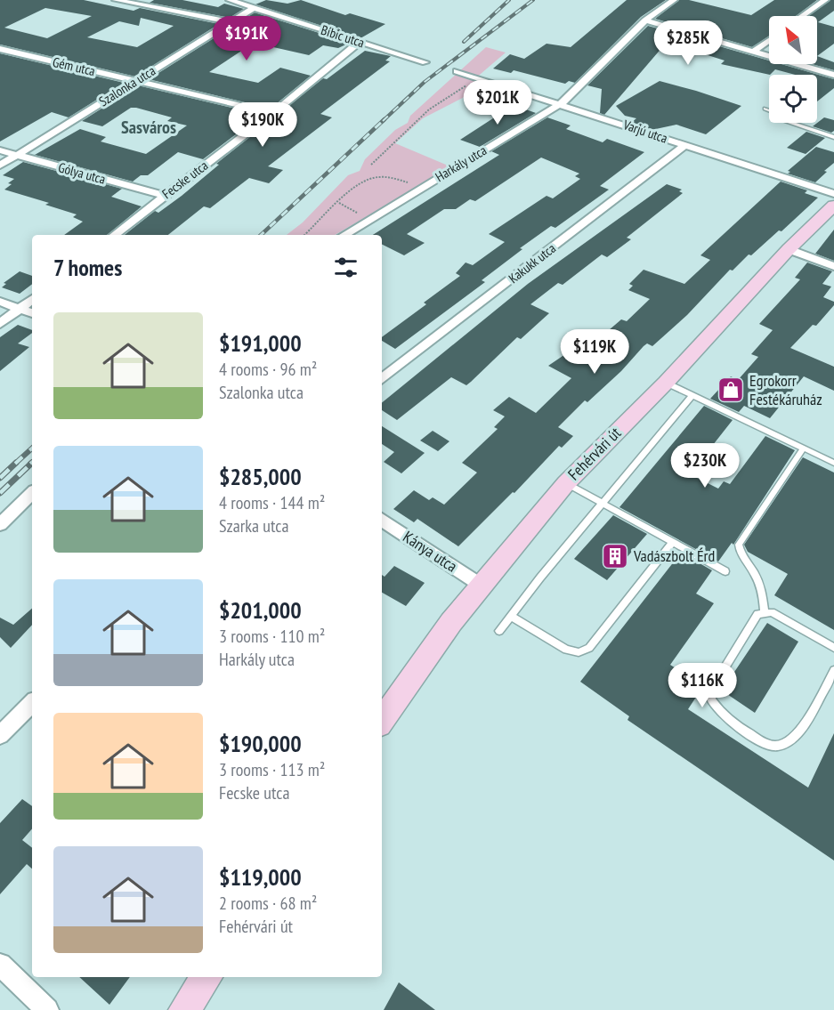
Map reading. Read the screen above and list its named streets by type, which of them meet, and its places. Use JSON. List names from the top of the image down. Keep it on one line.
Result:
{"streets":{"main road":["Fehérvári út"],"street":["Bíbic utca","Gém utca","Szalonka utca","Varjú utca","Harkály utca","Gólya utca","Fecske utca","Kakukk utca","Kánya utca"]},"crossings":[["Bíbic utca","Szalonka utca"],["Bíbic utca","Fecske utca"],["Gém utca","Szalonka utca"],["Gém utca","Fecske utca"],["Szalonka utca","Gólya utca"],["Varjú utca","Harkály utca"],["Varjú utca","Kakukk utca"],["Gólya utca","Fecske utca"],["Fehérvári út","Kánya utca"]],"districts":["Sasváros"],"places":{"shop":["Egrokorr Festékáruház"],"building":["Vadászbolt Érd"]},"north":"top left","page":{"price":["$191K","$285K","$201K","$190K","$119K","$230K","$116K"],"heading":"7 homes","list":[{"name":"$191,000","note":"4 rooms · 96 m² · Szalonka utca"},{"name":"$285,000","note":"4 rooms · 144 m² · Szarka utca"},{"name":"$201,000","note":"3 rooms · 110 m² · Harkály utca"},{"name":"$190,000","note":"3 rooms · 113 m² · Fecske utca"},{"name":"$119,000","note":"2 rooms · 68 m² · Fehérvári út"}]}}
